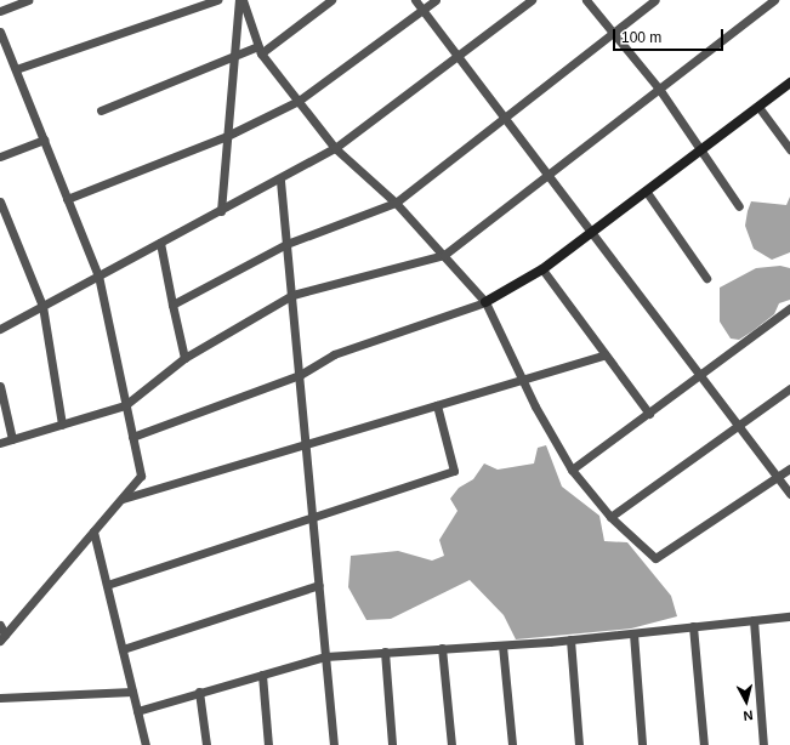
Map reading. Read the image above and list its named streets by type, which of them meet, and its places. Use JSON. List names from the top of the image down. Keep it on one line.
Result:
{"scale_bar":"100 m","north":"bottom"}
